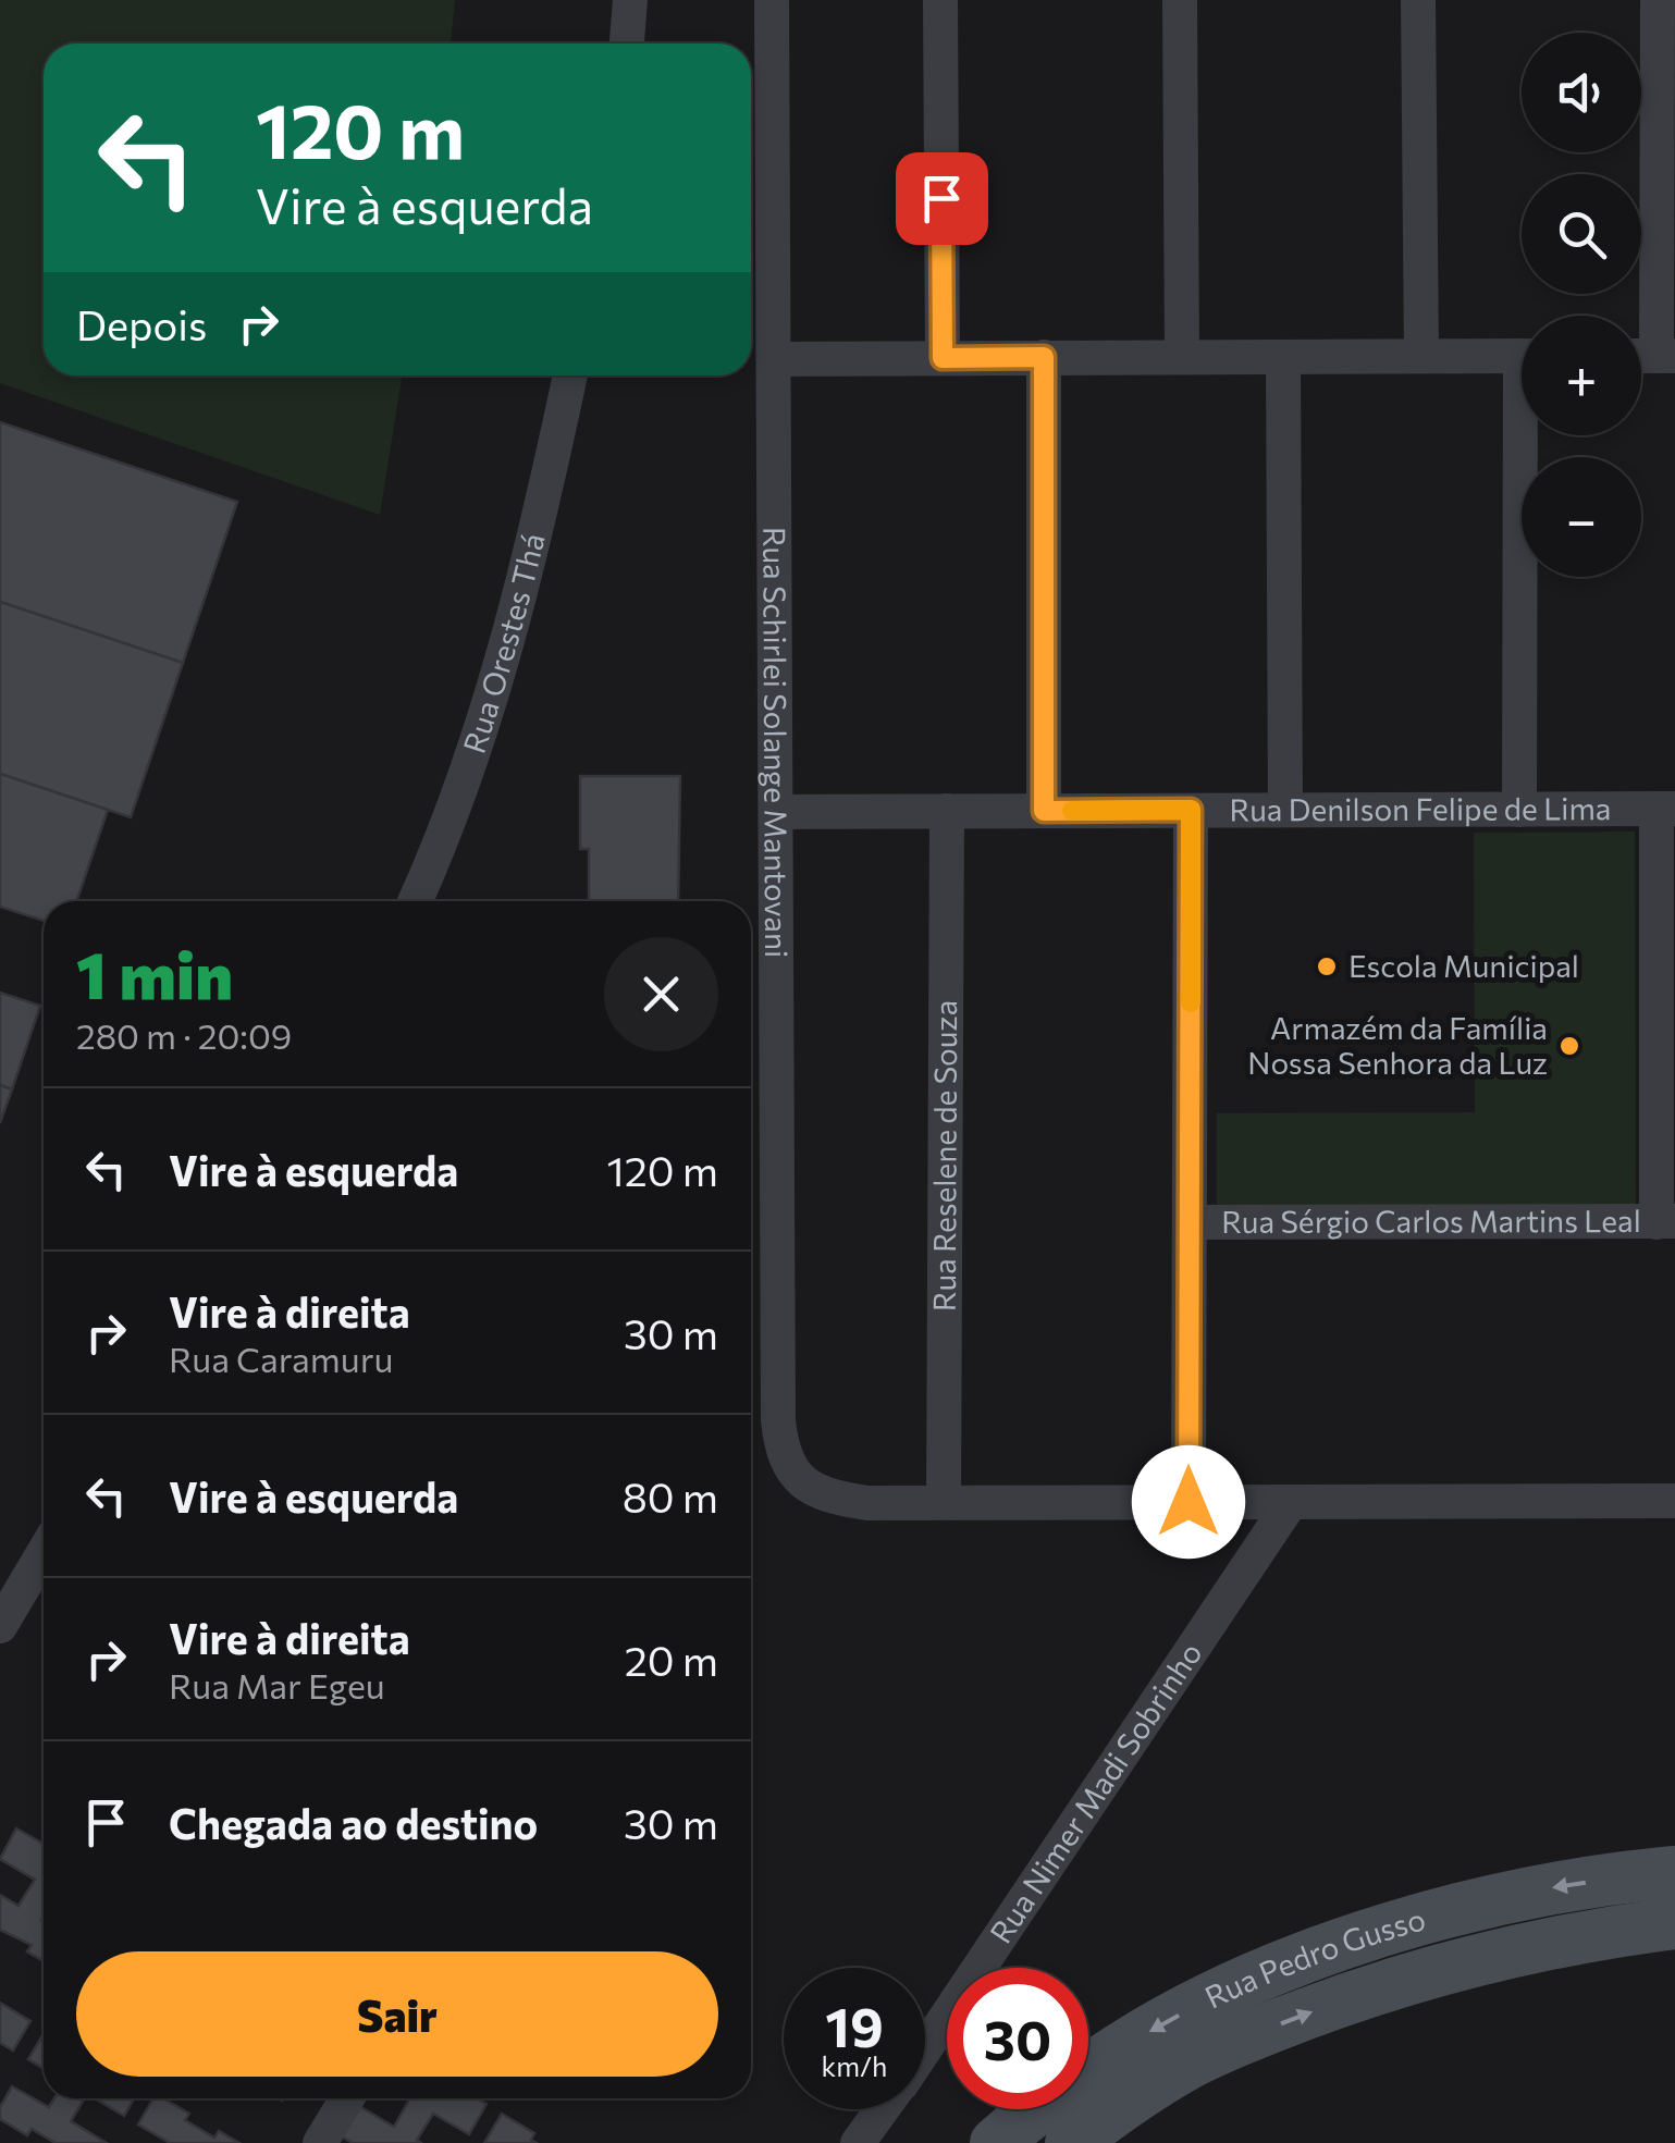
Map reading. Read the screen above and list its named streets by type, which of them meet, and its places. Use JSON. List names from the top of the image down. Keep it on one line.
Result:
{"streets":{"main road":["Rua Pedro Gusso"],"street":["Rua Orestes Thá","Rua Schirlei Solange Mantovani","Rua Denilson Felipe de Lima","Rua Reselene de Souza","Rua Sérgio Carlos Martins Leal","Rua Nimer Madi Sobrinho"]},"crossings":[["Rua Schirlei Solange Mantovani","Rua Denilson Felipe de Lima"],["Rua Schirlei Solange Mantovani","Rua Reselene de Souza"],["Rua Denilson Felipe de Lima","Rua Reselene de Souza"]],"places":["Escola Municipal","Armazém da Família Nossa Senhora da Luz"],"page":{"map_buttons":["+","−"],"turn":["120 m","Vire à esquerda"],"then":"Depois","heading":["1 min","280 m · 20:09"],"list":[{"name":"Vire à esquerda","value":"120 m"},{"name":"Vire à direita","note":"Rua Caramuru","value":"30 m"},{"name":"Vire à esquerda","value":"80 m"},{"name":"Vire à direita","note":"Rua Mar Egeu","value":"20 m"},{"name":"Chegada ao destino","value":"30 m"}],"buttons":"Sair","speed":"19 km/h","limit":"30"}}
